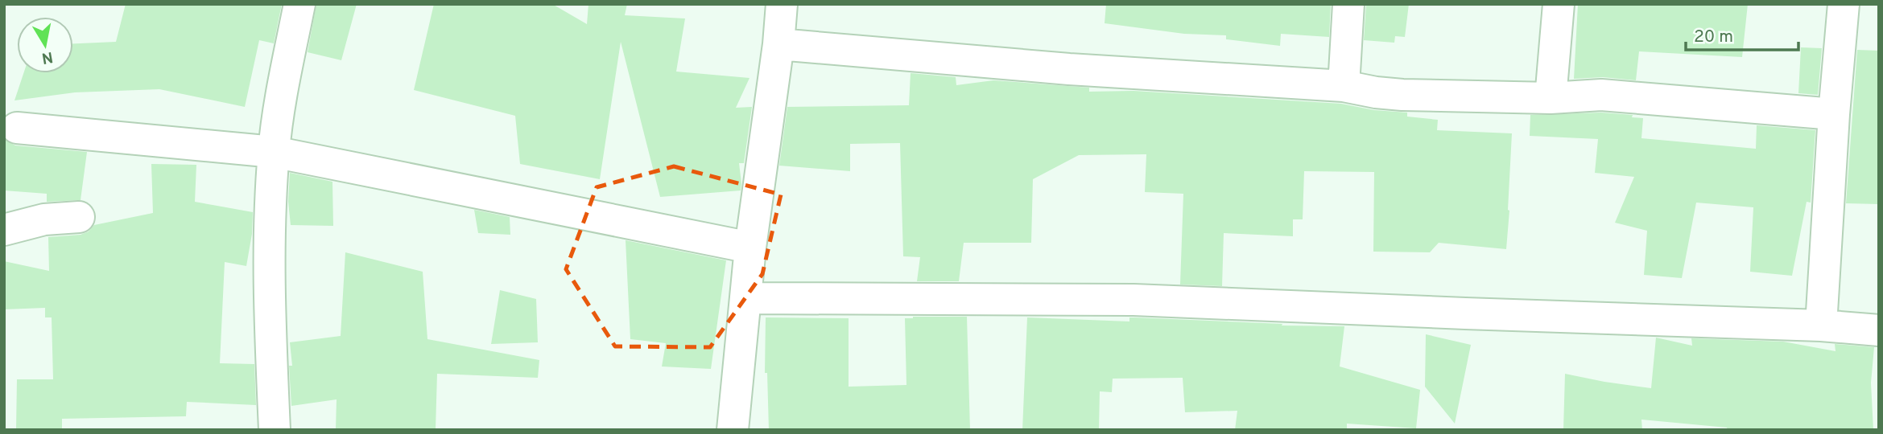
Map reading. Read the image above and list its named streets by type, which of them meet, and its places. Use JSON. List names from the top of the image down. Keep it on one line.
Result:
{"scale_bar":"20 m","north":"bottom"}
